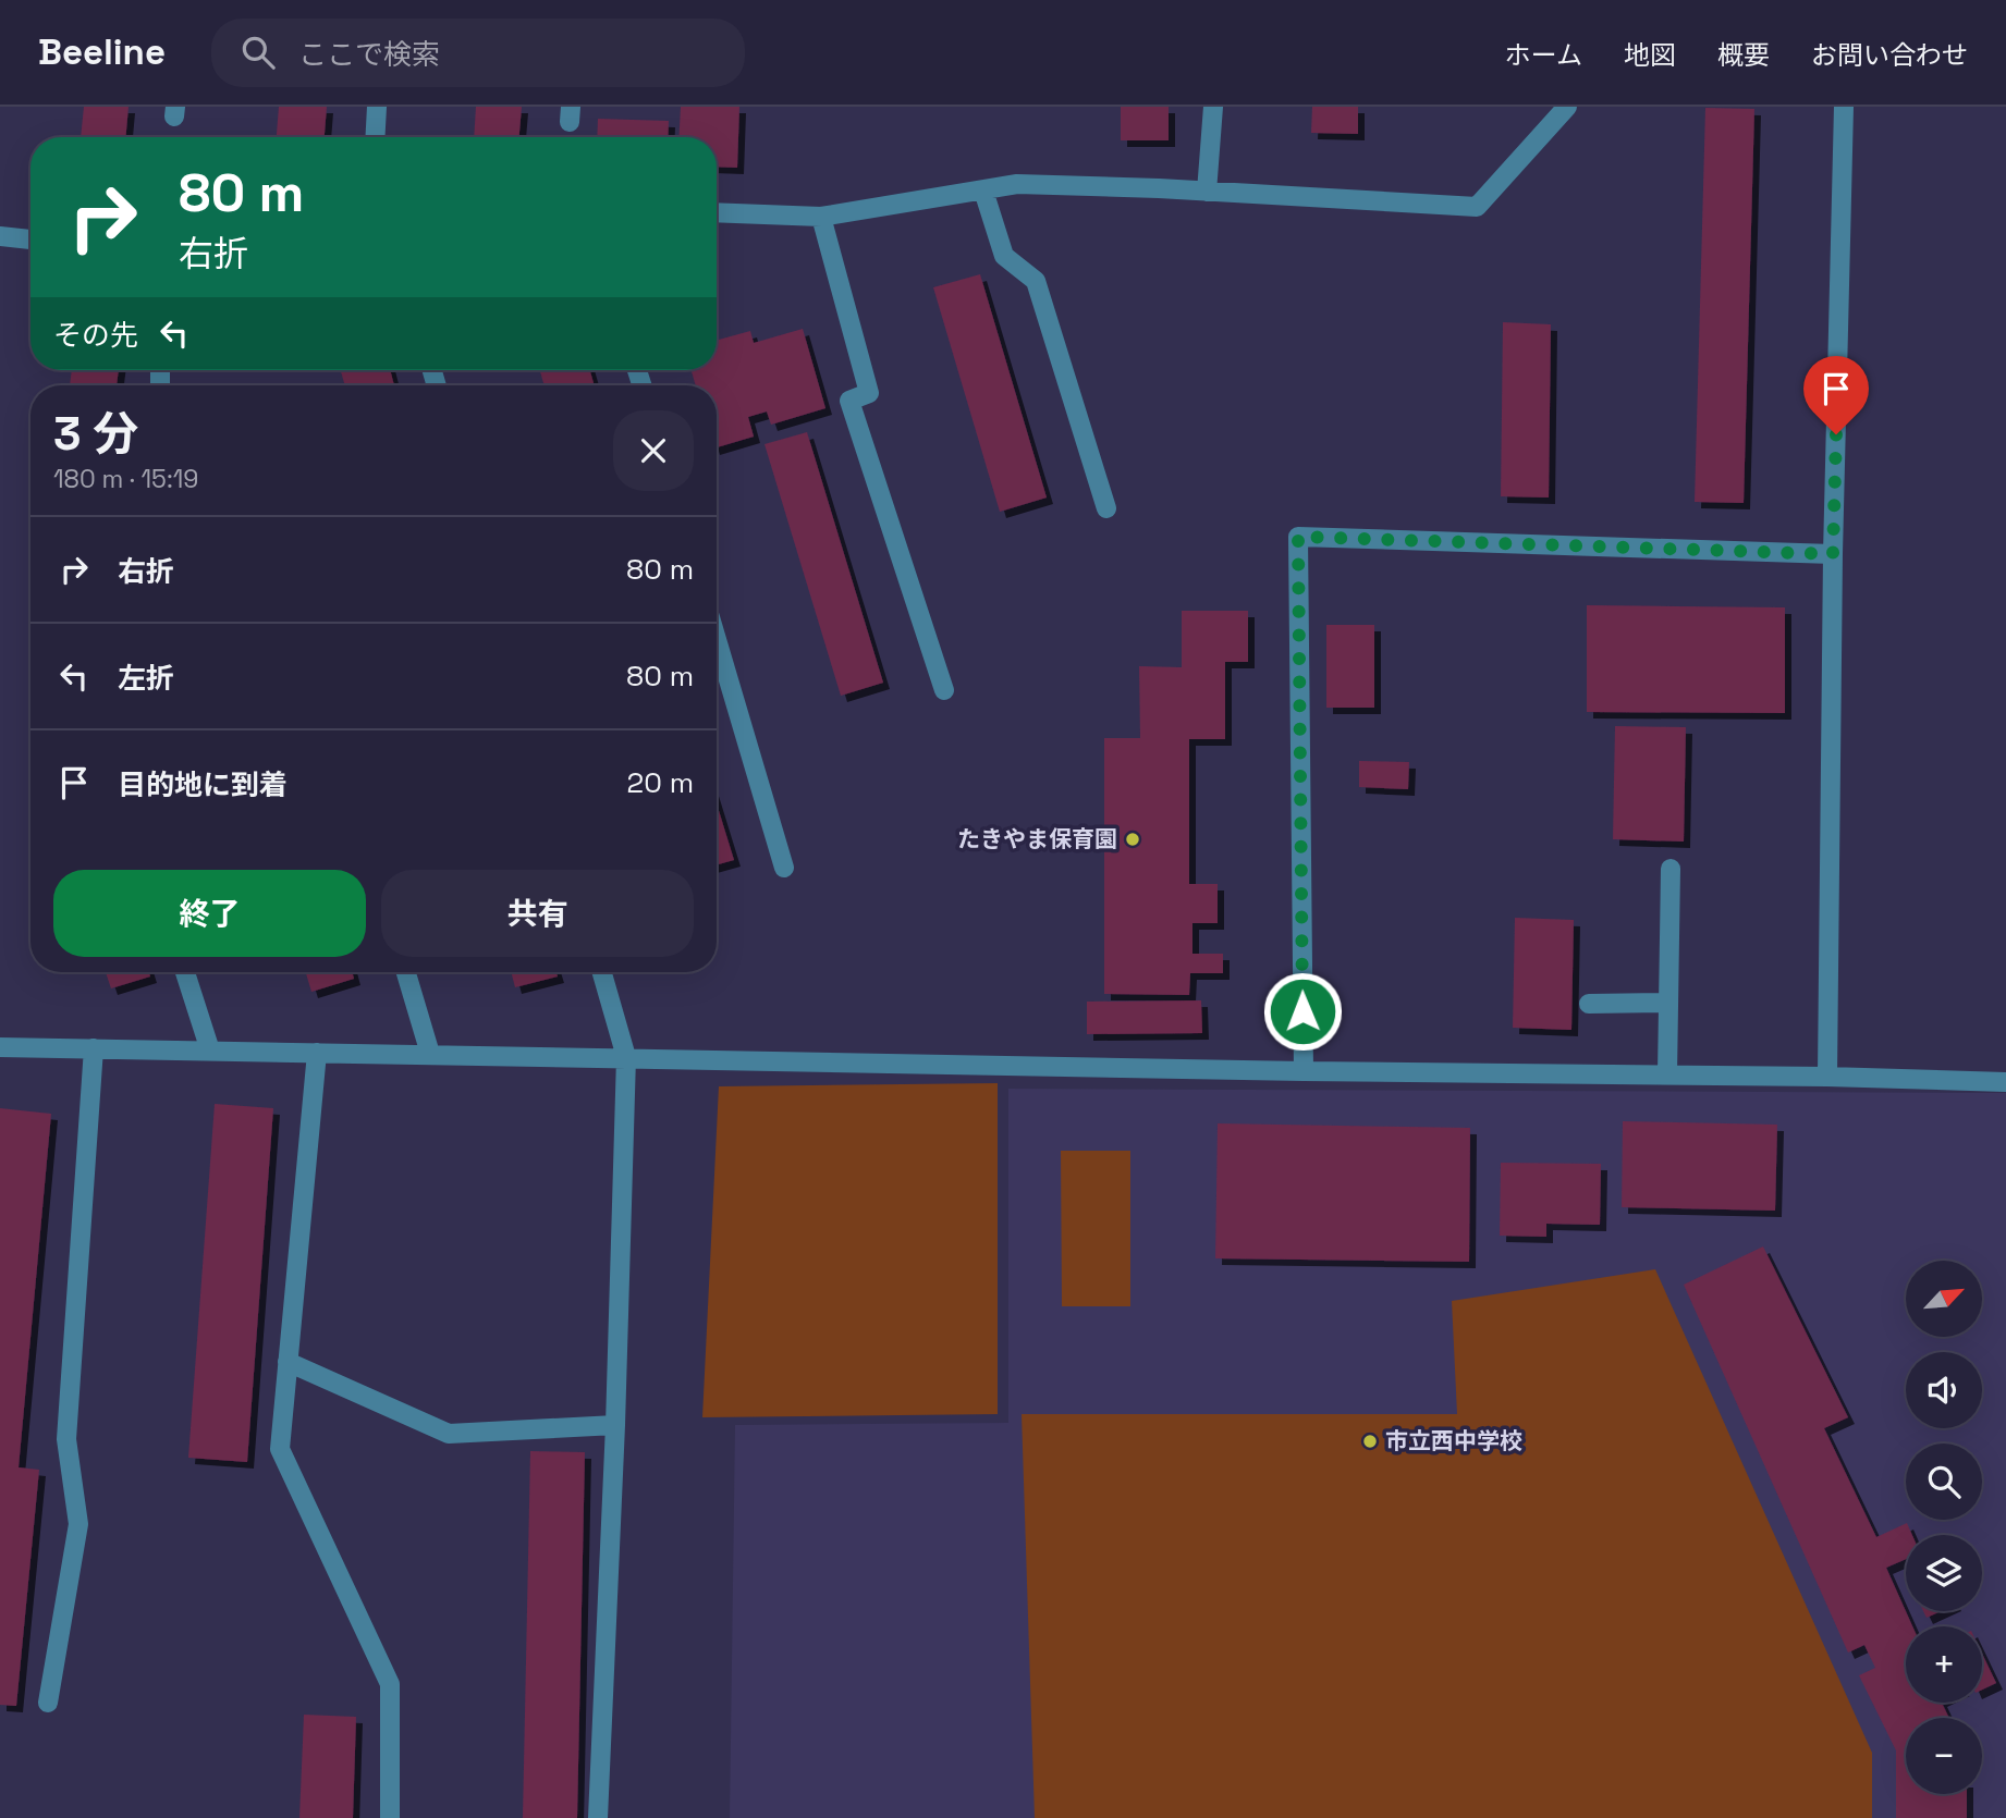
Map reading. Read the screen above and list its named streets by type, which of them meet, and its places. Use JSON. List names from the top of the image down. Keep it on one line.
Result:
{"places":["たきやま保育園","市立西中学校"],"north":"top right","page":{"header":"Beeline","search":"ここで検索","nav":["ホーム","地図","概要","お問い合わせ"],"turn":["80 m","右折"],"then":"その先","heading":["3 分","180 m · 15:19"],"list":[{"name":"右折","value":"80 m"},{"name":"左折","value":"80 m"},{"name":"目的地に到着","value":"20 m"}],"buttons":["終了","共有"],"map_buttons":["+","−"]}}
